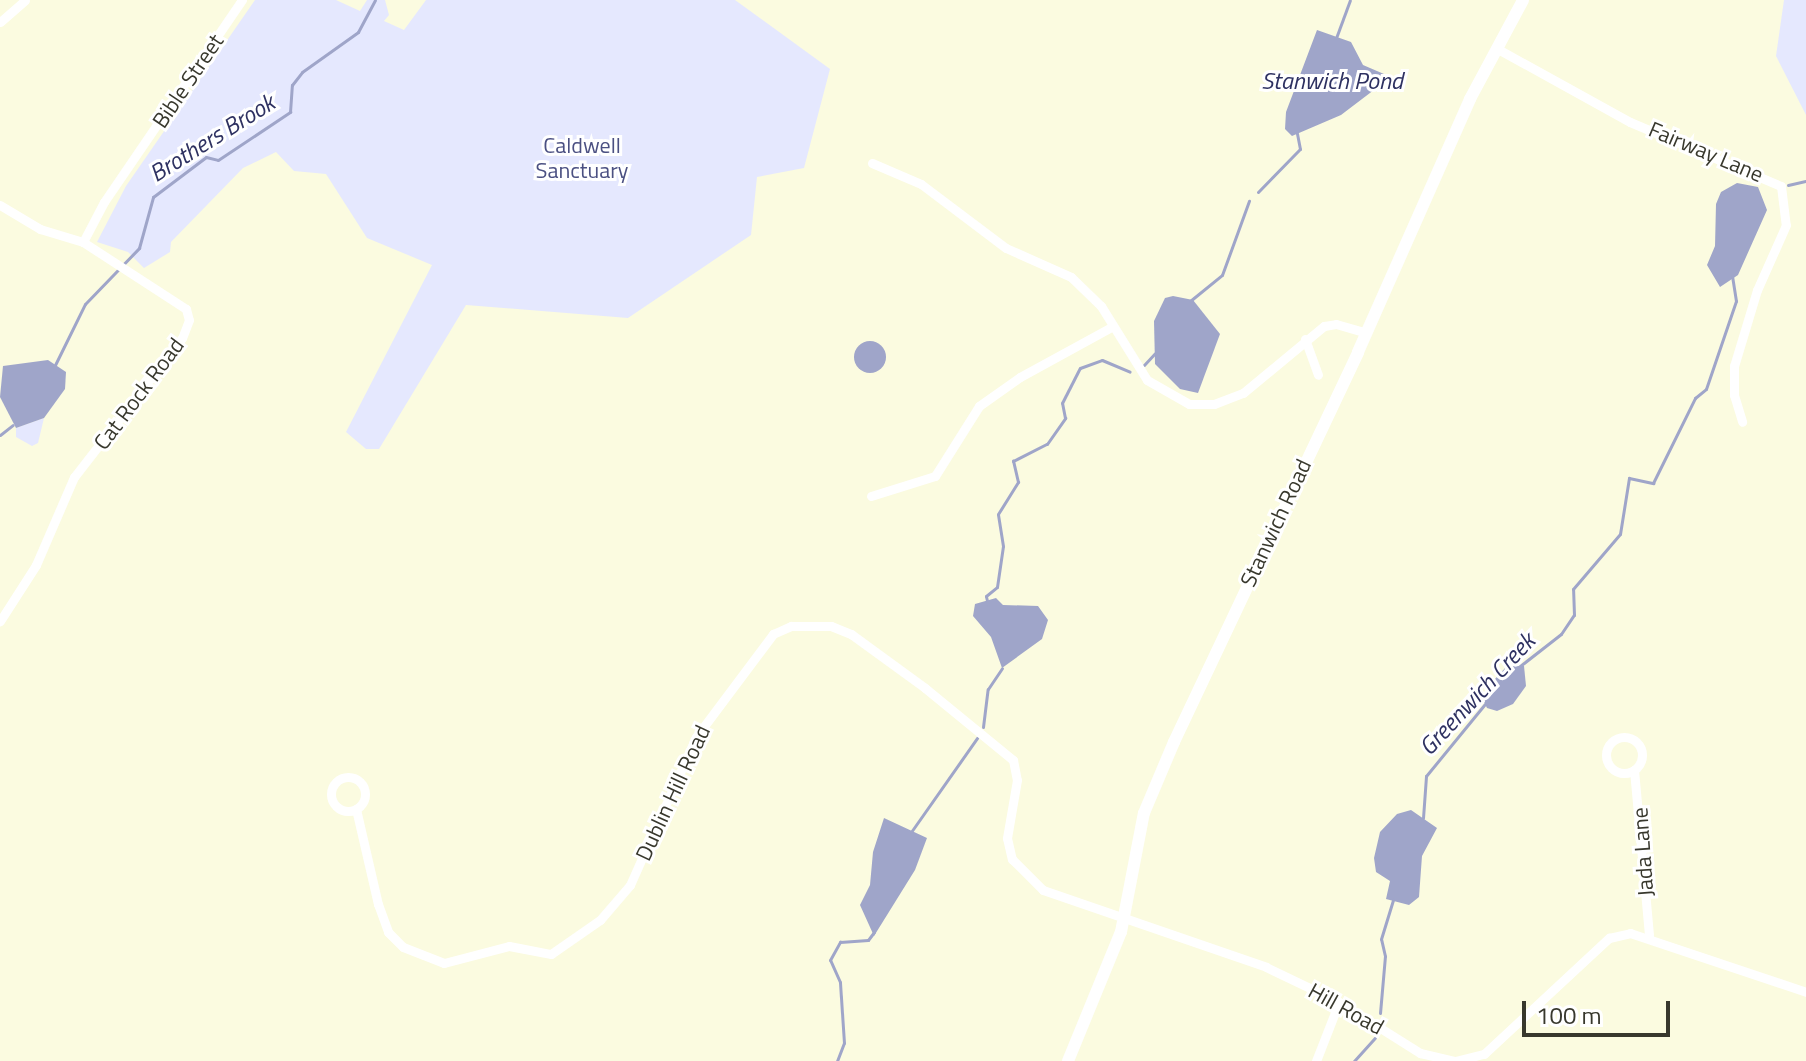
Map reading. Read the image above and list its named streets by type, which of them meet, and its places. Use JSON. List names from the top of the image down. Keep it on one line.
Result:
{"streets":{"street":["Bible Street","Fairway Lane","Cat Rock Road","Stanwich Road","Dublin Hill Road","Jada Lane","Hill Road"]},"crossings":[["Bible Street","Cat Rock Road"],["Fairway Lane","Stanwich Road"],["Stanwich Road","Dublin Hill Road"],["Stanwich Road","Hill Road"],["Dublin Hill Road","Hill Road"],["Jada Lane","Hill Road"]],"water":["Stanwich Pond","Brothers Brook","Greenwich Creek"],"parks":["Caldwell Sanctuary"],"scale_bar":"100 m"}
